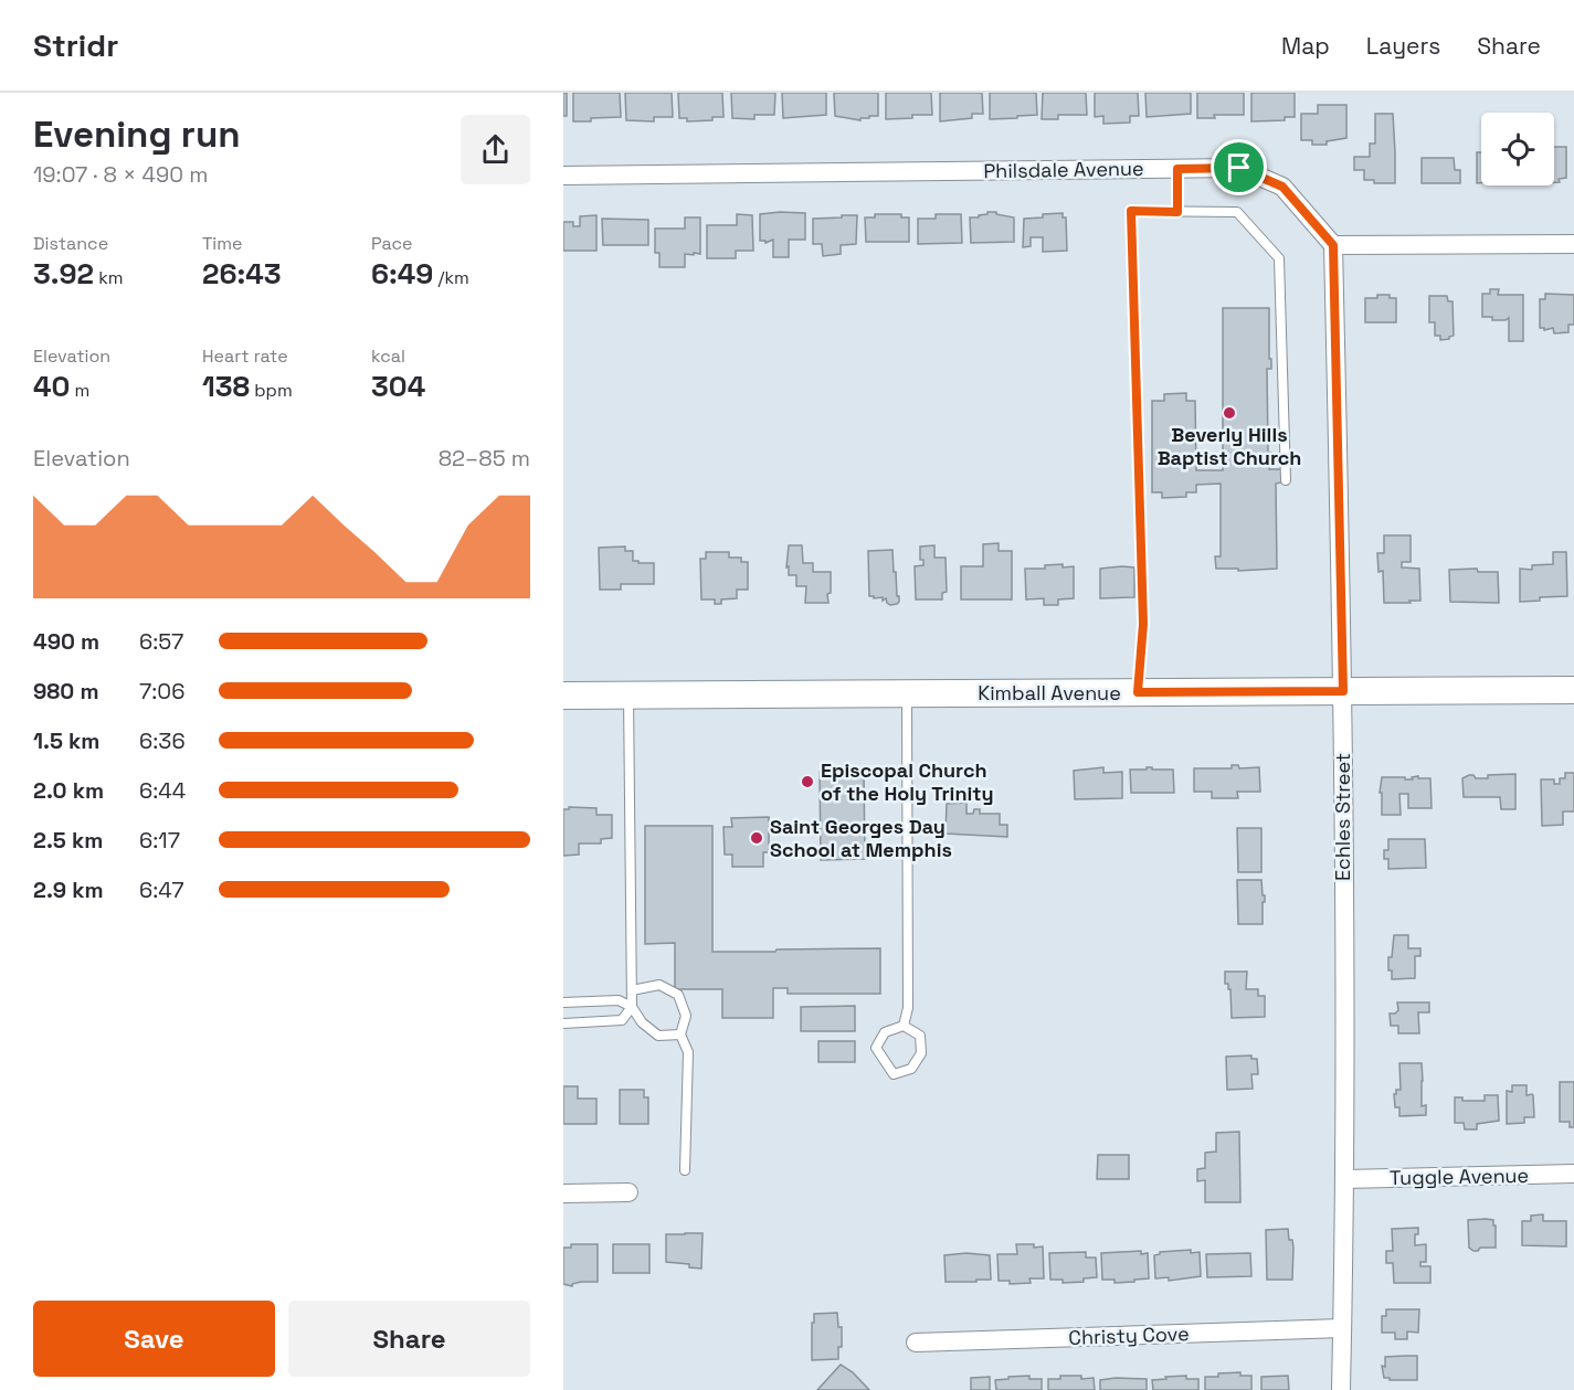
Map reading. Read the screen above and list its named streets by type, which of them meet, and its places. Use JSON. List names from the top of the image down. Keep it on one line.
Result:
{"streets":{"main road":["Kimball Avenue"],"street":["Philsdale Avenue","Echles Street","Tuggle Avenue","Christy Cove"]},"crossings":[["Philsdale Avenue","Echles Street"],["Kimball Avenue","Echles Street"],["Echles Street","Tuggle Avenue"],["Echles Street","Christy Cove"]],"places":["Beverly Hills Baptist Church","Episcopal Church of the Holy Trinity","Saint Georges Day School at Memphis"],"page":{"header":"Stridr","nav":["Map","Layers","Share"],"heading":["Evening run","19:07 · 8 × 490 m"],"stats":[["Distance","3.92 km"],["Time","26:43"],["Pace","6:49 /km"],["Elevation","40 m"],["Heart rate","138 bpm"],["kcal","304"]],"chart":["Elevation","82–85 m"],"list":[{"name":"490 m","note":"6:57"},{"name":"980 m","note":"7:06"},{"name":"1.5 km","note":"6:36"},{"name":"2.0 km","note":"6:44"},{"name":"2.5 km","note":"6:17"},{"name":"2.9 km","note":"6:47"}],"buttons":["Save","Share"]}}
